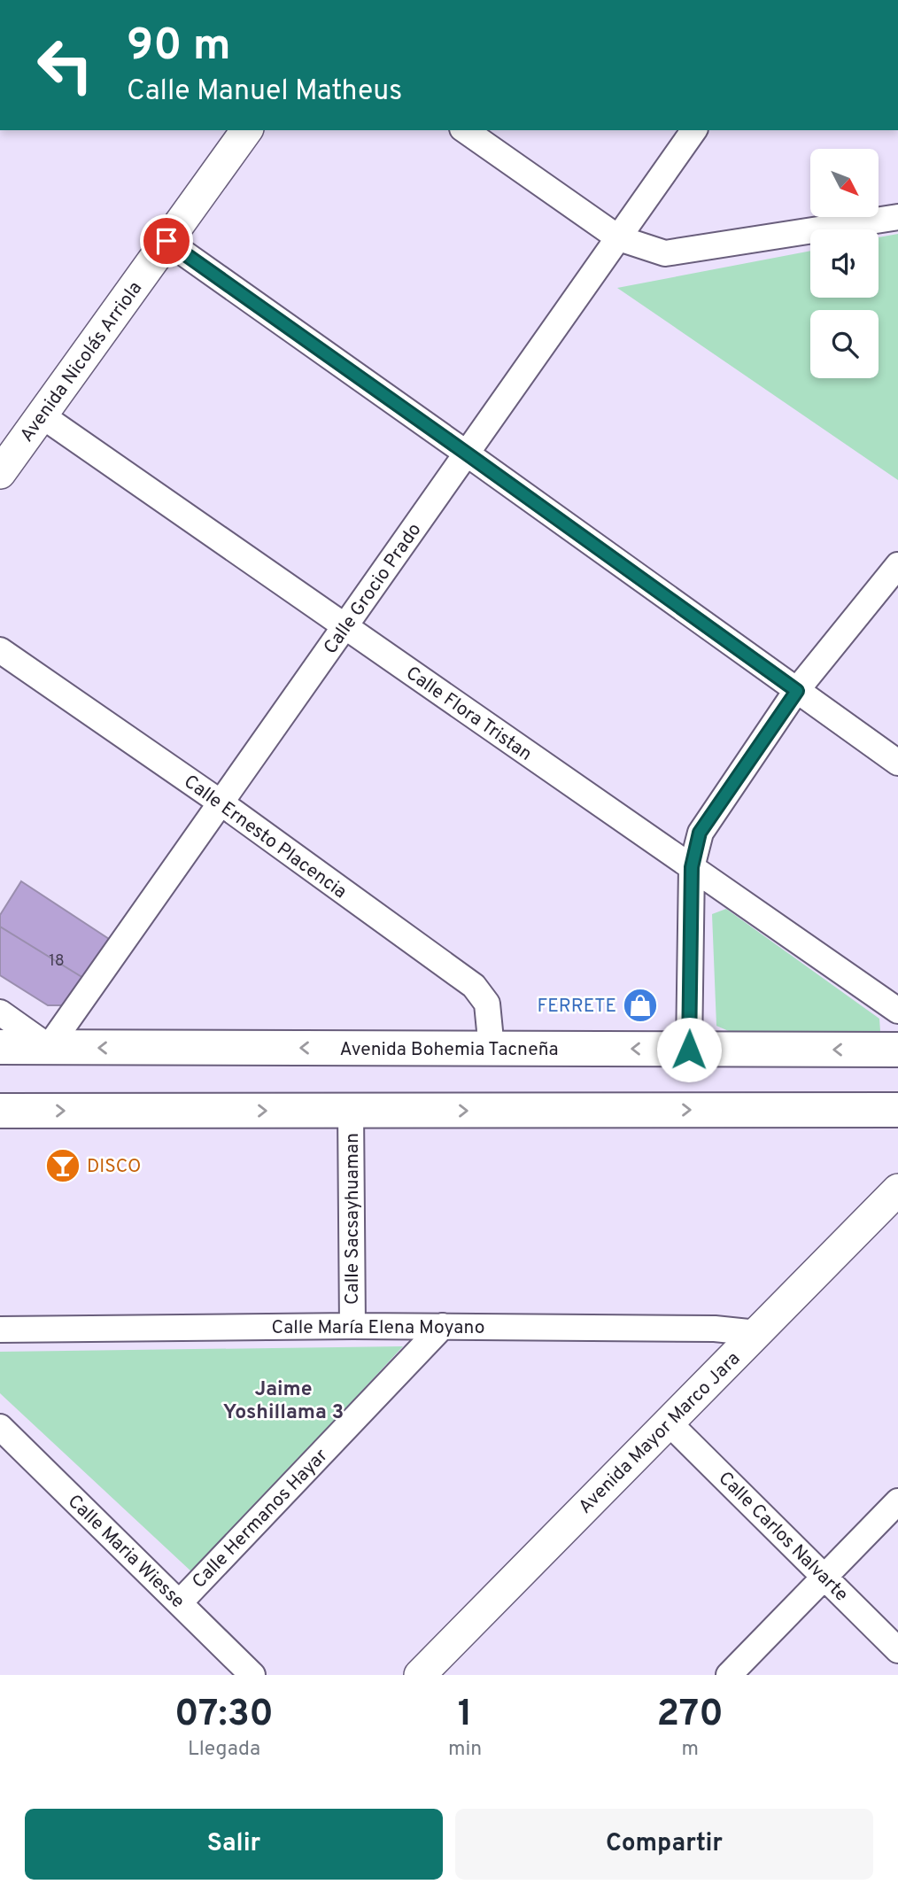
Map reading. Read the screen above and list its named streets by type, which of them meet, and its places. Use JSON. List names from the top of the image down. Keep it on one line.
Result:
{"streets":{"main road":["Avenida Bohemia Tacneña"],"street":["Avenida Nicolás Arriola","Calle Grocio Prado","Calle Flora Tristan","Calle Ernesto Placencia","Calle Sacsayhuaman","Calle María Elena Moyano","Avenida Mayor Marco Jara","Calle Hermanos Hayar","Calle Carlos Nalvarte","Calle Maria Wiesse"]},"crossings":[["Avenida Nicolás Arriola","Calle Flora Tristan"],["Calle Grocio Prado","Calle Flora Tristan"],["Calle Grocio Prado","Calle Ernesto Placencia"],["Calle Grocio Prado","Avenida Bohemia Tacneña"],["Calle Ernesto Placencia","Avenida Bohemia Tacneña"],["Calle Sacsayhuaman","Calle María Elena Moyano"],["Calle María Elena Moyano","Avenida Mayor Marco Jara"],["Calle María Elena Moyano","Calle Hermanos Hayar"],["Avenida Mayor Marco Jara","Calle Carlos Nalvarte"],["Calle Hermanos Hayar","Calle Maria Wiesse"]],"districts":["Jaime Yoshillama 3"],"places":{"shop":["FERRETE"],"bar":["DISCO"]},"house_numbers":["18"],"north":"bottom right","page":{"turn":["90 m","Calle Manuel Matheus"],"eta":["07:30","Llegada","1","min","270","m"],"buttons":["Salir","Compartir"]}}
